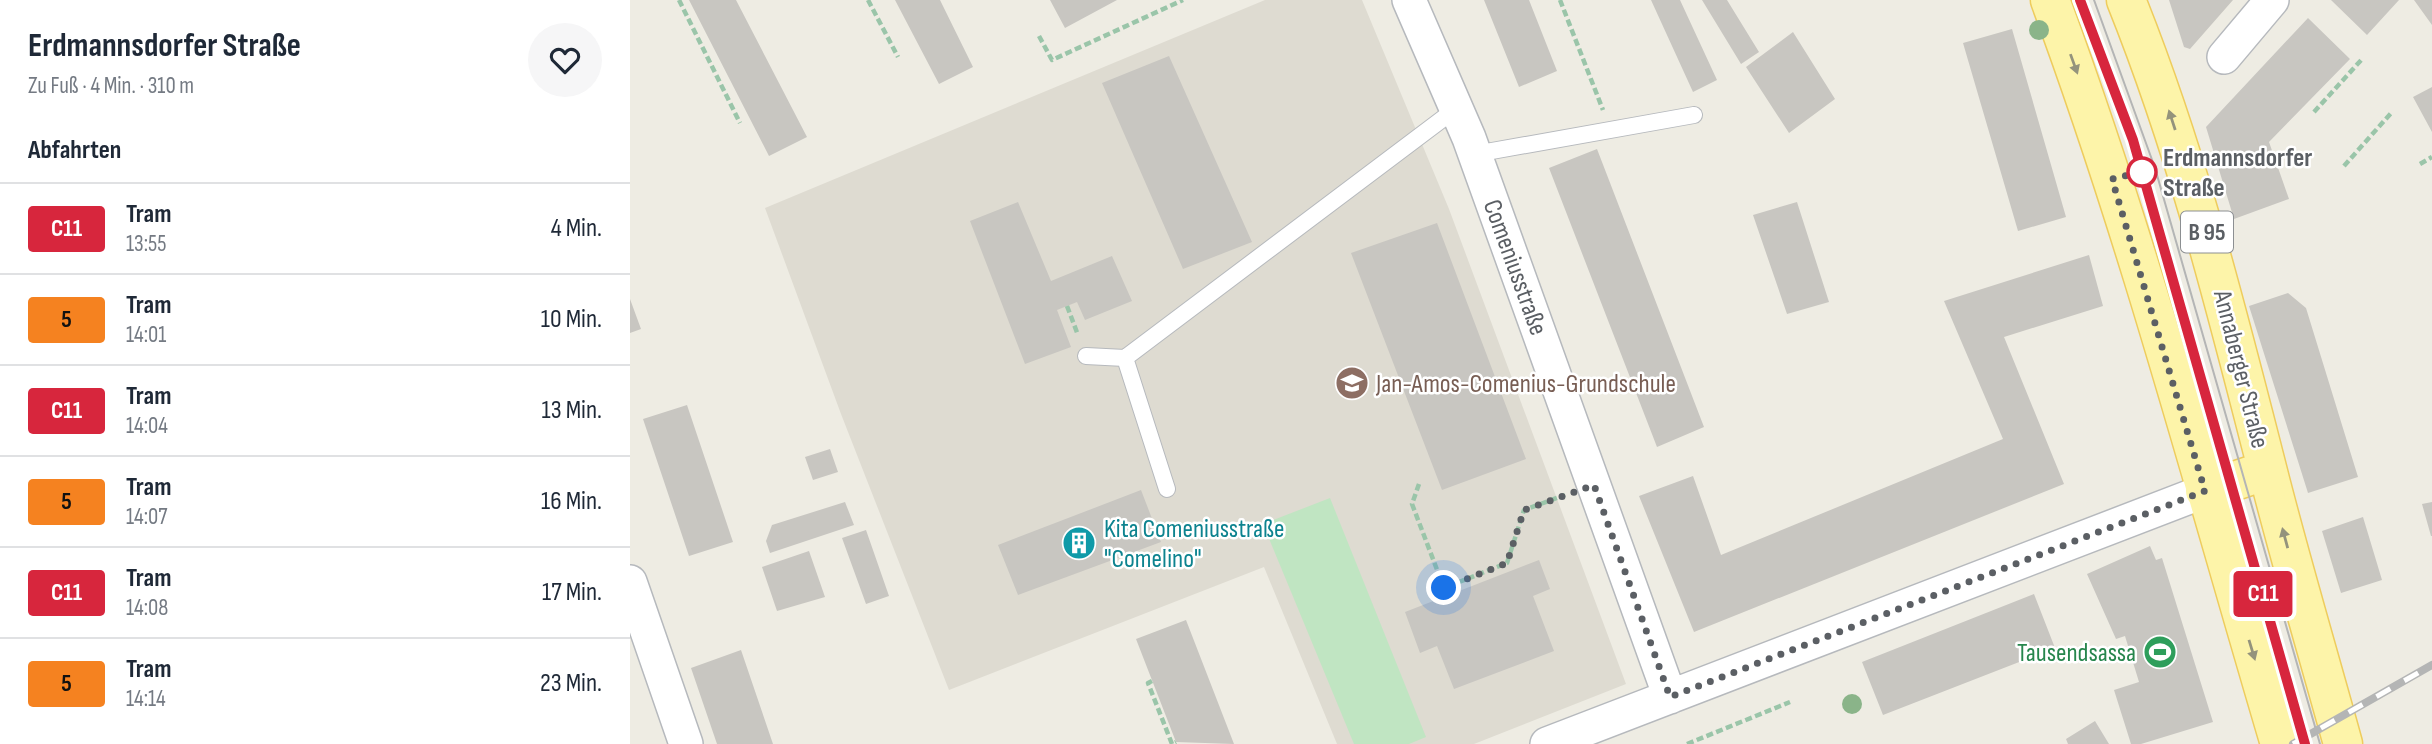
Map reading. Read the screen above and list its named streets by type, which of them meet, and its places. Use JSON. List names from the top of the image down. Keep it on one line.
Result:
{"streets":{"main road":["B 95","Annaberger Straße"],"street":["Comeniusstraße"]},"places":{"other":["Erdmannsdorfer Straße"],"school or university":["Jan-Amos-Comenius-Grundschule"],"building":["Kita Comeniusstraße \"Comelino\""],"sports":["Tausendsassa"]},"lines":["tram line C11"],"page":{"heading":[["Erdmannsdorfer Straße","Zu Fuß · 4 Min. · 310 m"],"Abfahrten"],"on_map":"C11","list":[{"mark":"C11","name":"Tram","note":"13:55","value":"4 Min."},{"mark":"5","name":"Tram","note":"14:01","value":"10 Min."},{"mark":"C11","name":"Tram","note":"14:04","value":"13 Min."},{"mark":"5","name":"Tram","note":"14:07","value":"16 Min."},{"mark":"C11","name":"Tram","note":"14:08","value":"17 Min."},{"mark":"5","name":"Tram","note":"14:14","value":"23 Min."}]}}
